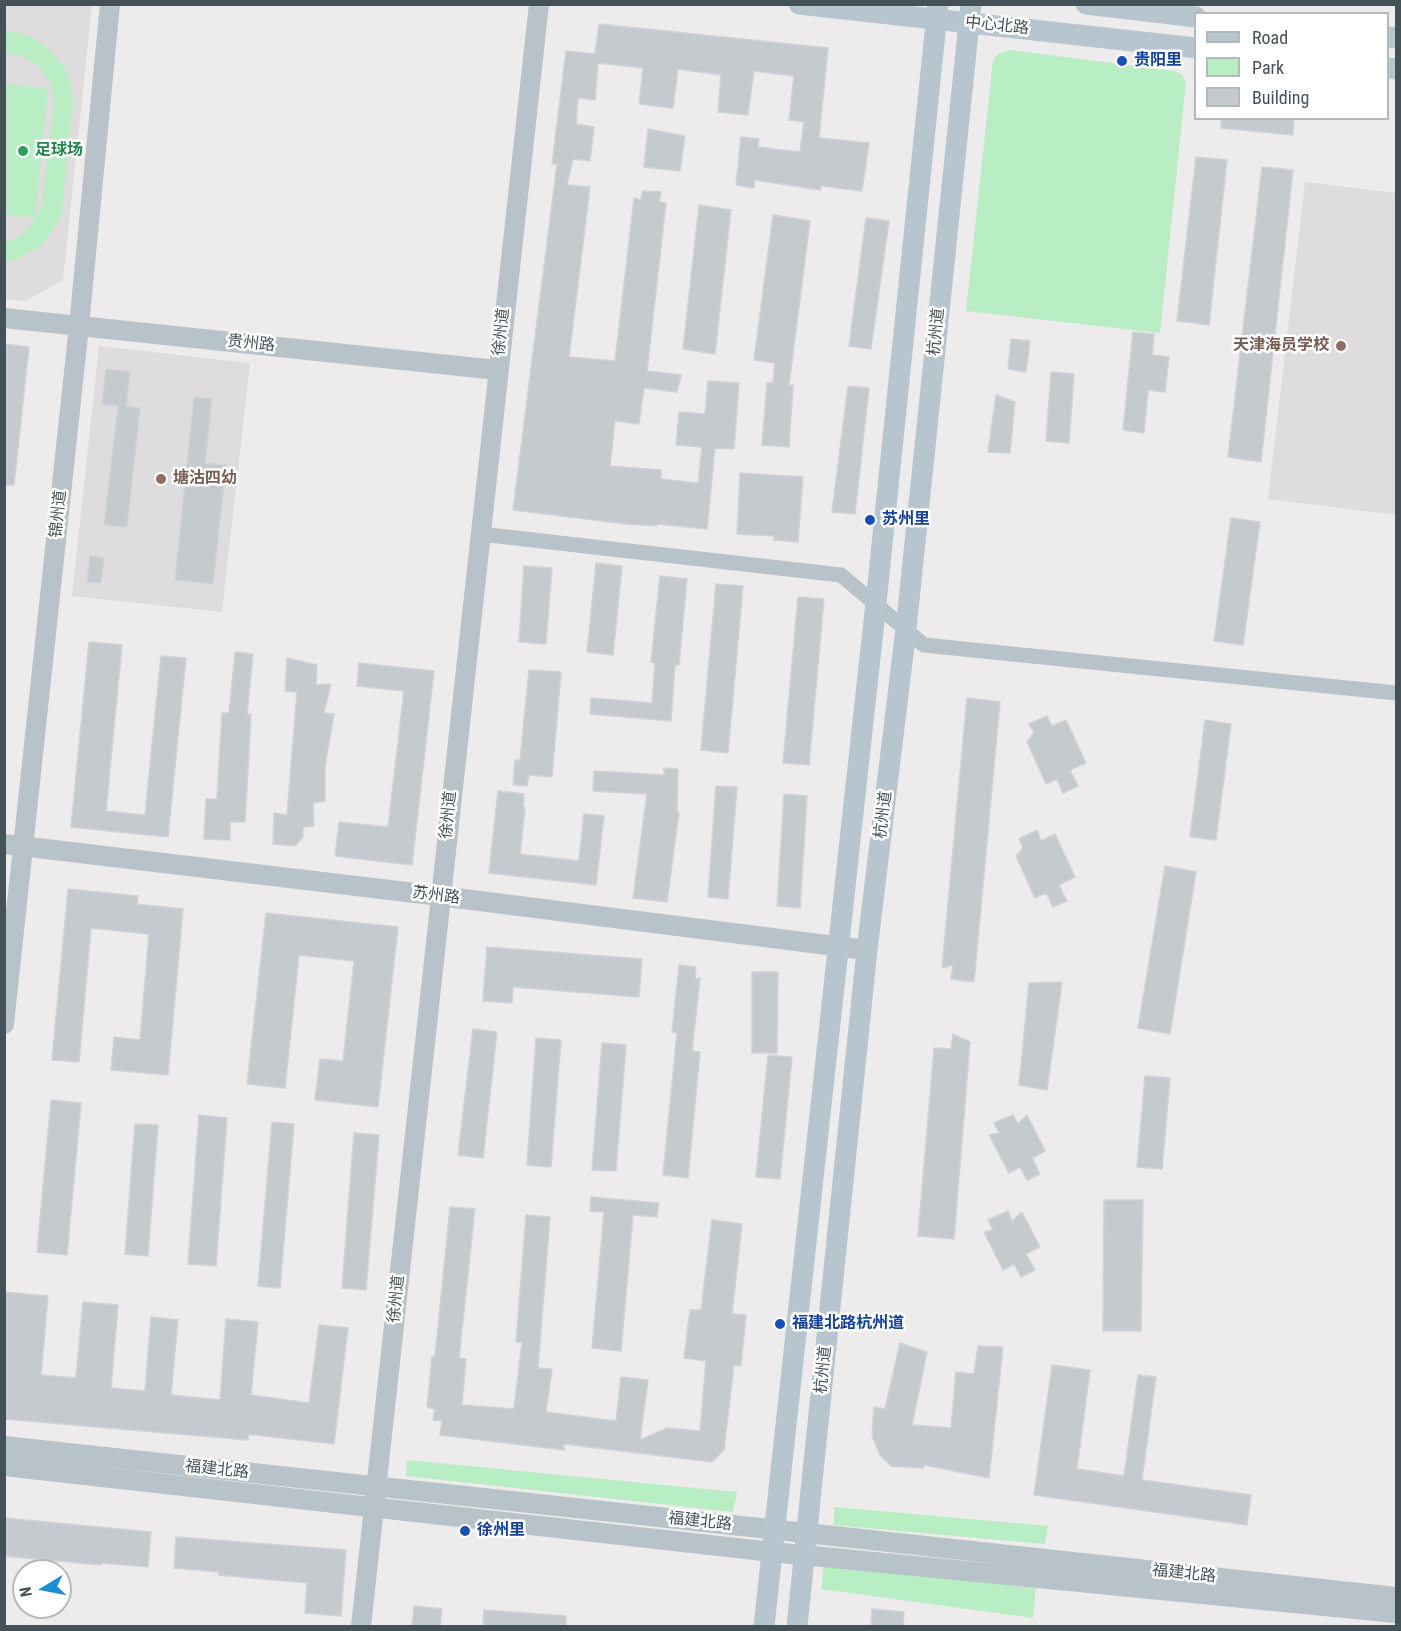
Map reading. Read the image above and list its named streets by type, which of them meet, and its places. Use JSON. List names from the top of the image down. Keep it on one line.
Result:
{"streets":{"main road":["中心北路","杭州道"],"street":["徐州道","贵州路","锦州道","苏州路","福建北路"]},"crossings":[["中心北路","杭州道"],["徐州道","贵州路"],["徐州道","苏州路"],["徐州道","福建北路"],["杭州道","苏州路"],["杭州道","福建北路"],["贵州路","锦州道"],["锦州道","苏州路"]],"places":["贵阳里","足球场","天津海员学校","塘沽四幼","苏州里","福建北路杭州道","徐州里"],"legend":["Road","Park","Building"],"north":"left"}
